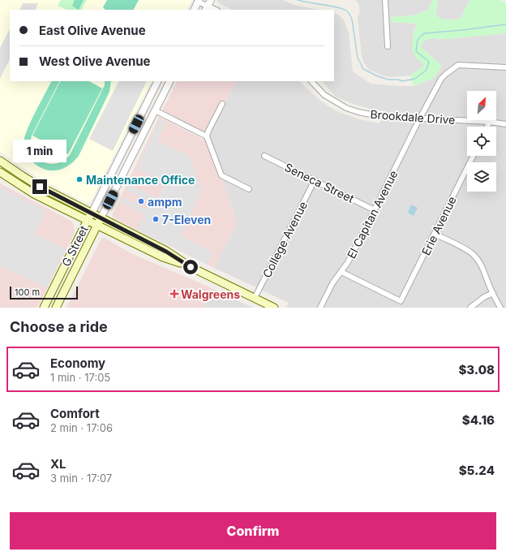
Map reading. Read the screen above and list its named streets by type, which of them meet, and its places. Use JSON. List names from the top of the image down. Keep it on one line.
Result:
{"streets":{"main road":["G Street"],"street":["Brookdale Drive","Seneca Street","El Capitan Avenue","Erie Avenue","College Avenue"]},"crossings":[["Brookdale Drive","El Capitan Avenue"],["Seneca Street","El Capitan Avenue"],["Seneca Street","College Avenue"],["El Capitan Avenue","Erie Avenue"]],"places":{"other":["Maintenance Office","ampm","7-Eleven"],"health":["Walgreens"]},"scale_bar":"100 m","north":"top right","page":{"banner":["East Olive Avenue","West Olive Avenue"],"bubble":"1 min","scale":"100 m","heading":"Choose a ride","list":[{"name":"Economy","note":"1 min · 17:05","value":"$3.08"},{"name":"Comfort","note":"2 min · 17:06","value":"$4.16"},{"name":"XL","note":"3 min · 17:07","value":"$5.24"}],"buttons":"Confirm"}}
